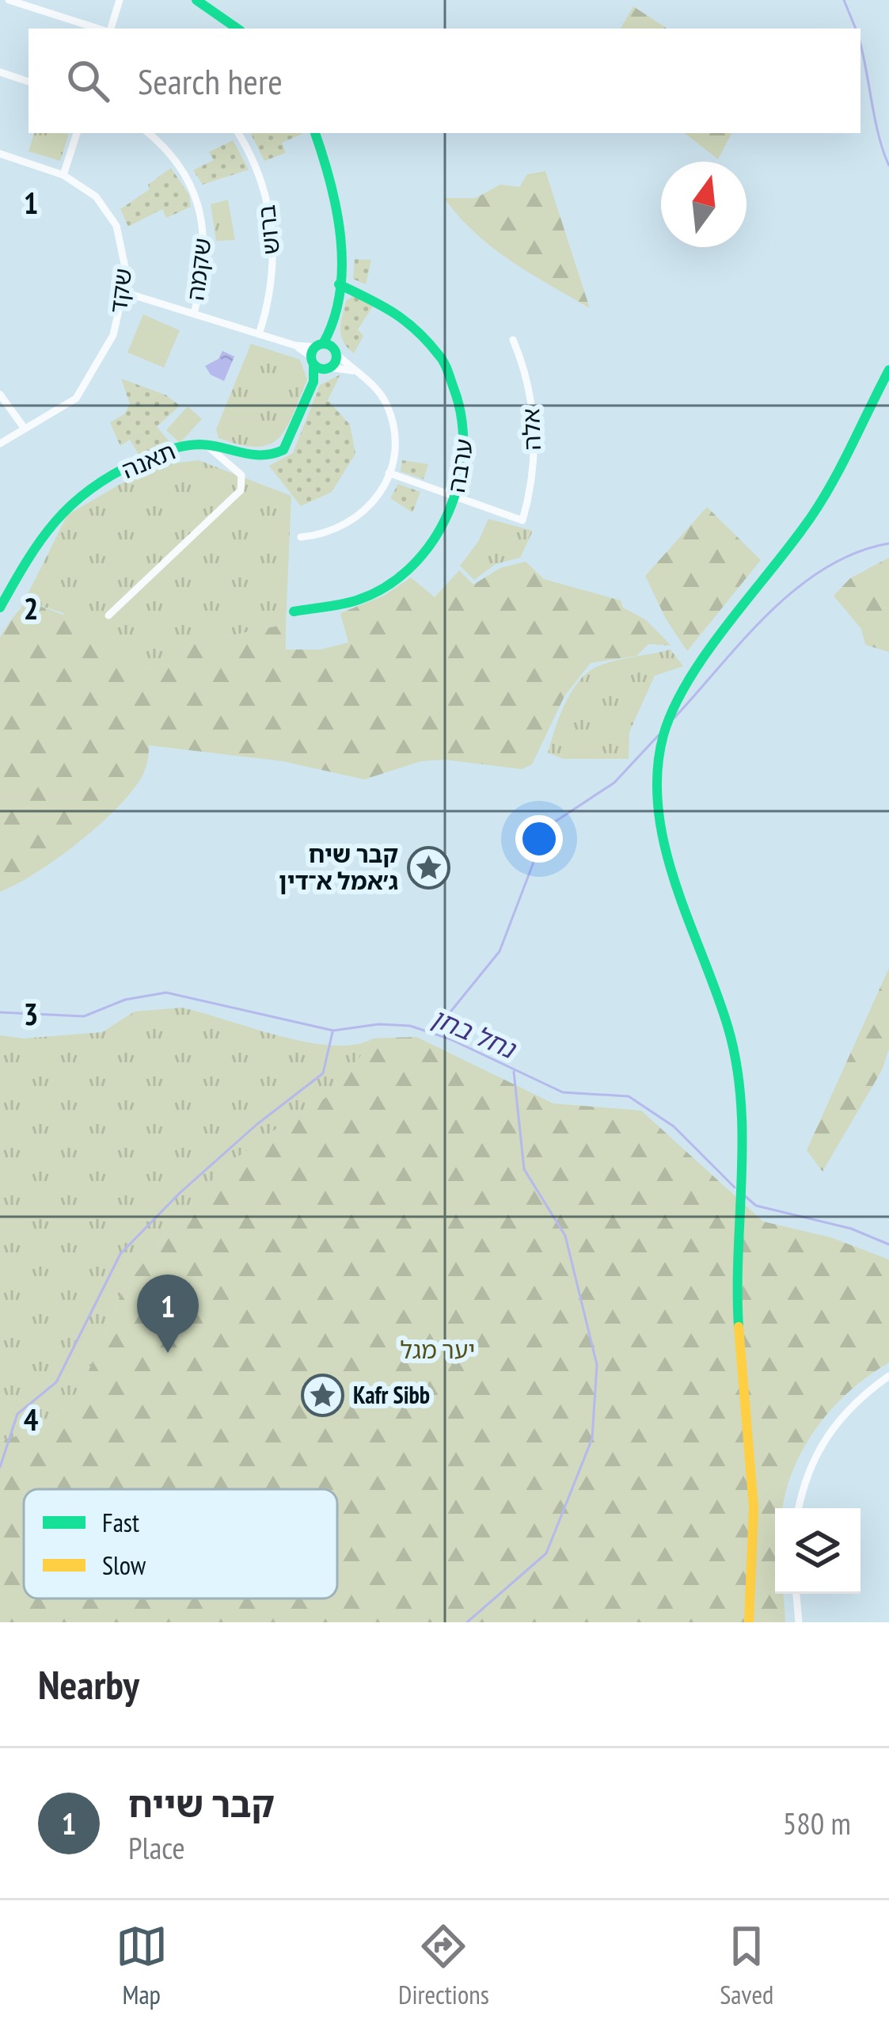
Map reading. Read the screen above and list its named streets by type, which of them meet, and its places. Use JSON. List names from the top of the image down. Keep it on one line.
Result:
{"streets":{"street":["ברוש","שקמה","שקד","אלה","תאנה","ערבה"]},"crossings":[["אלה","ערבה"],["תאנה","ערבה"]],"water":["נחל בחן"],"parks":["יער מגל"],"places":{"place":["קבר שיח ג׳אמל א־דין","Kafr Sibb"]},"legend":["Fast","Slow"],"north":"top","page":{"search":"Search here","pins":"1","heading":"Nearby","list":[{"mark":"1","name":"קבר שייח","note":"Place","value":"580 m"}],"nav":["Map","Directions","Saved"]},"grid":{"rows":["1","2","3","4"]}}
